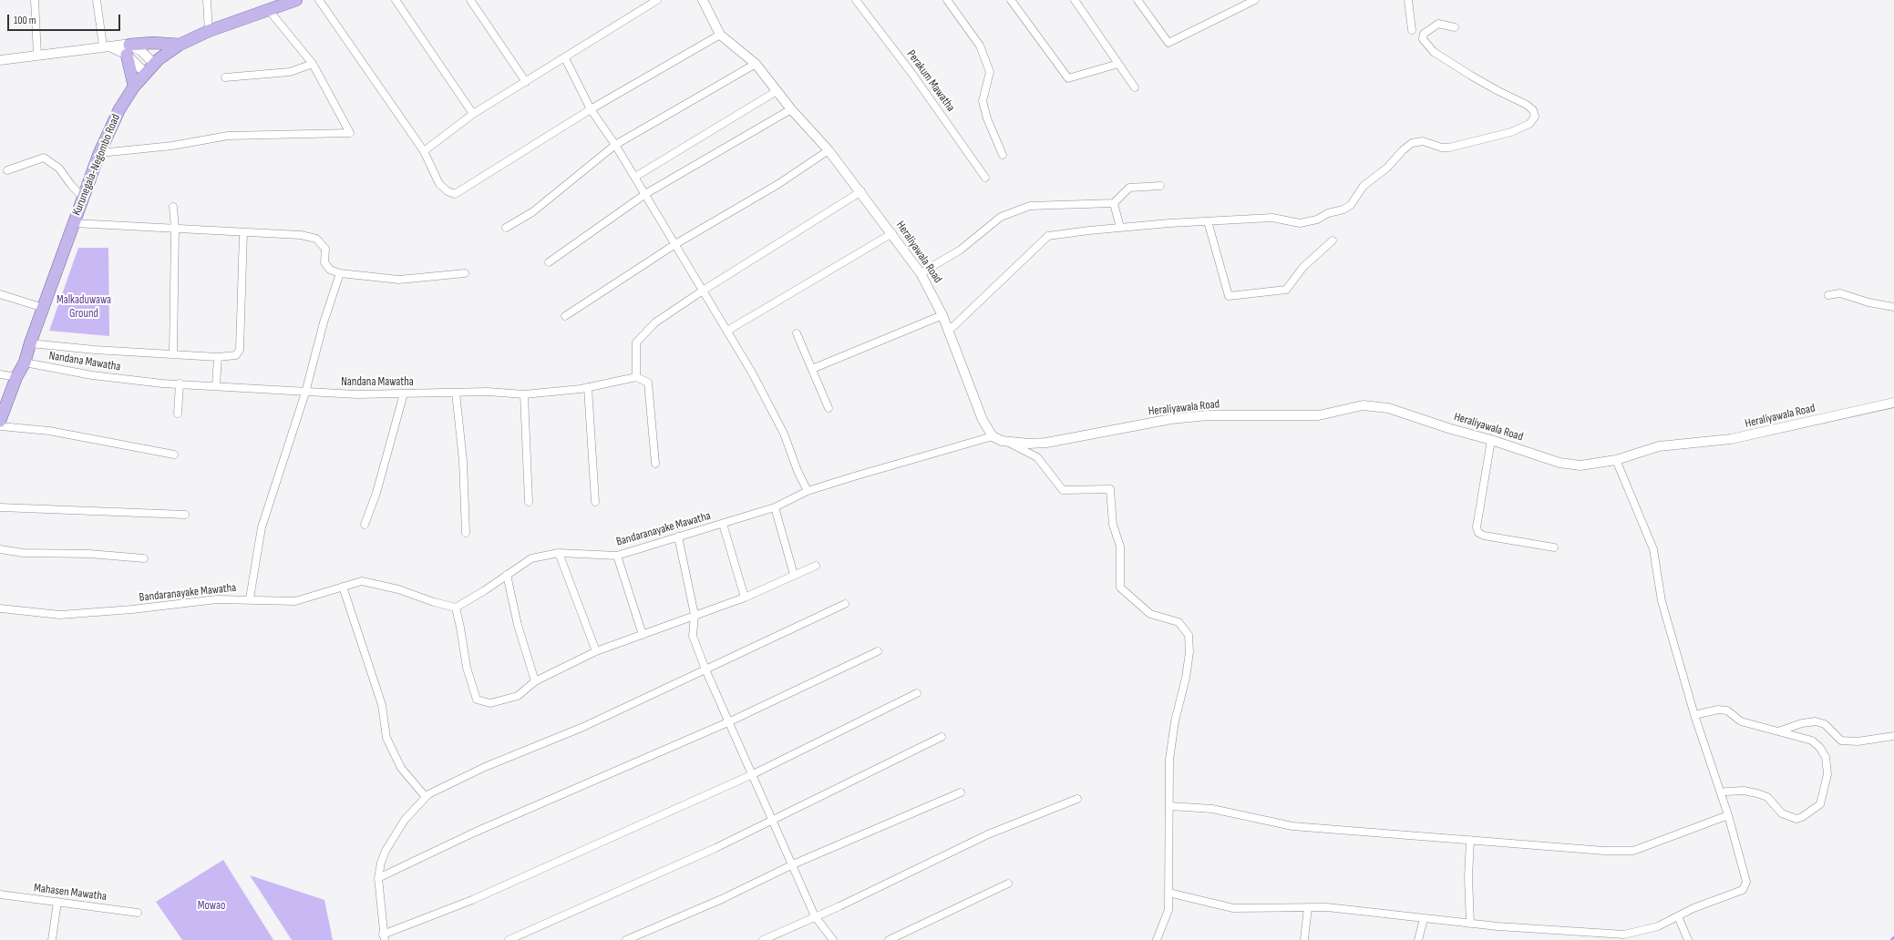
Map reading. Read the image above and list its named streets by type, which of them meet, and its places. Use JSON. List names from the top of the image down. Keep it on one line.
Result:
{"streets":{"main road":["Kurunegala-Negombo Road"],"street":["Perakum Mawatha","Heraliyawala Road","Nandana Mawatha","Bandaranayake Mawatha","Mahasen Mawatha"]},"crossings":[["Kurunegala-Negombo Road","Nandana Mawatha"],["Heraliyawala Road","Bandaranayake Mawatha"]],"parks":["Malkaduwawa Ground","Mowao"],"scale_bar":"100 m"}
